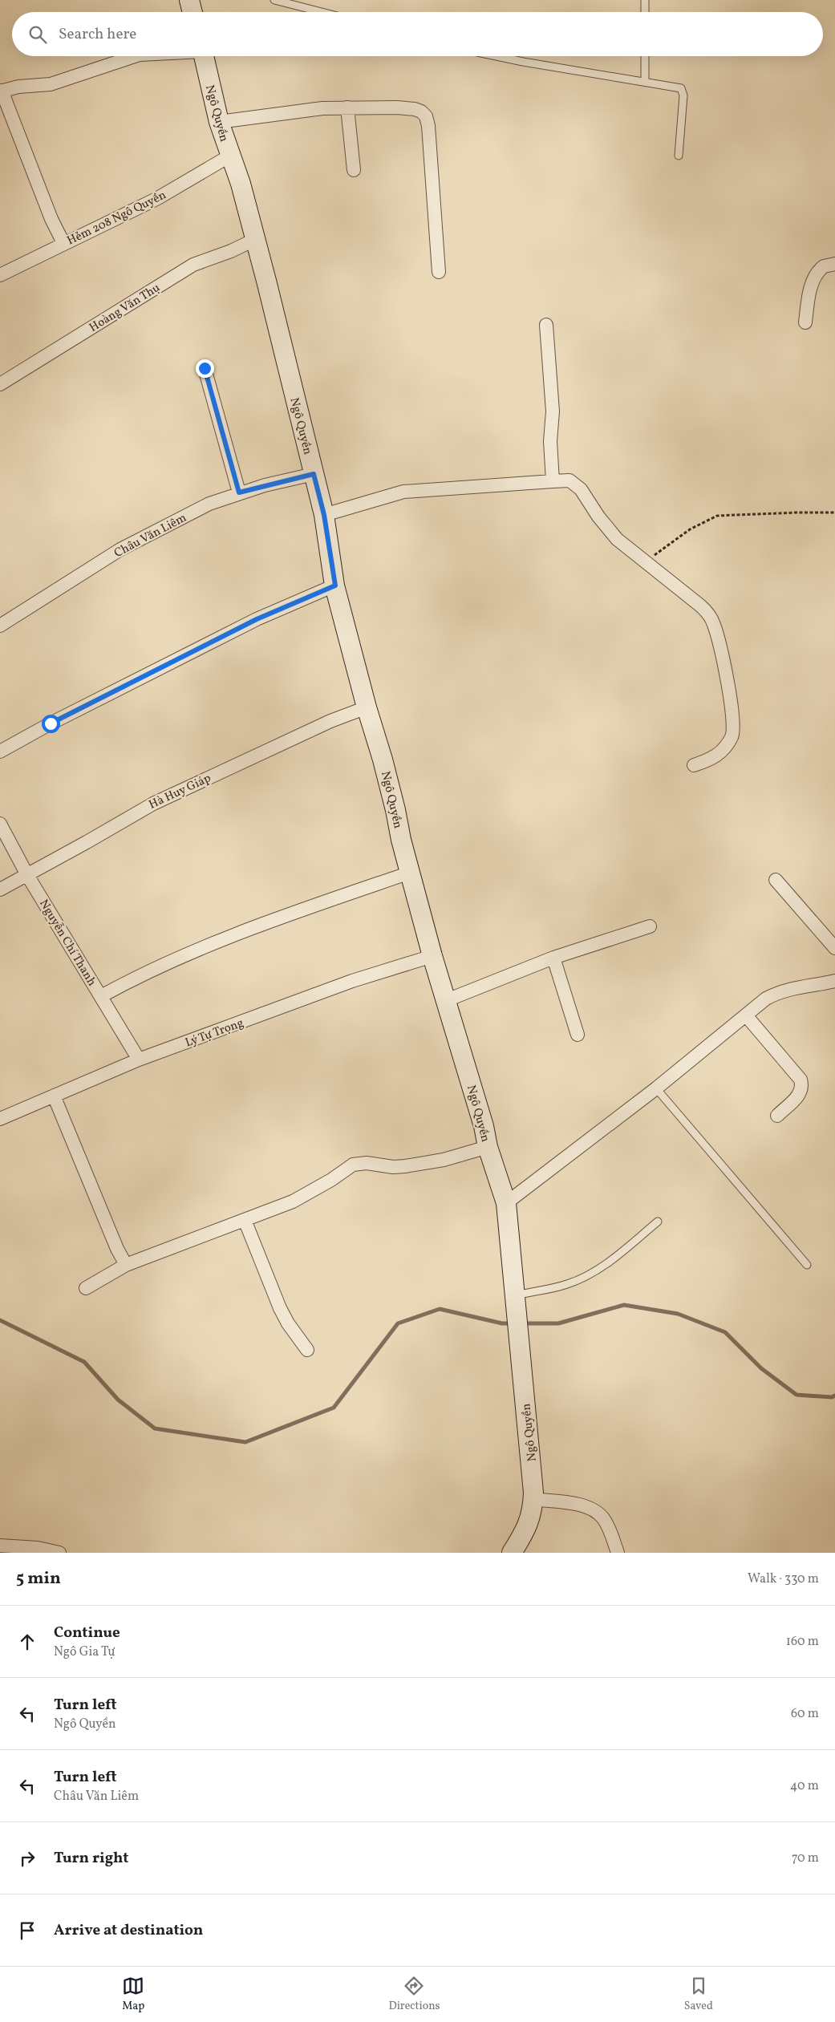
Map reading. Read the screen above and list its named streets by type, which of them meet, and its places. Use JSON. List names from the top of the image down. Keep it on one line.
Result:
{"streets":{"street":["Ngô Quyền","Hẻm 208 Ngô Quyền","Hoàng Văn Thụ","Châu Văn Liêm","Hà Huy Giáp","Nguyễn Chí Thanh","Lý Tự Trọng"]},"crossings":[["Ngô Quyền","Hẻm 208 Ngô Quyền"],["Ngô Quyền","Hoàng Văn Thụ"],["Ngô Quyền","Châu Văn Liêm"],["Ngô Quyền","Hà Huy Giáp"],["Ngô Quyền","Lý Tự Trọng"],["Hà Huy Giáp","Nguyễn Chí Thanh"],["Nguyễn Chí Thanh","Lý Tự Trọng"]],"page":{"search":"Search here","heading":["5 min","Walk · 330 m"],"list":[["Continue","Ngô Gia Tự","160 m"],["Turn left","Ngô Quyền","60 m"],["Turn left","Châu Văn Liêm","40 m"],["Turn right","70 m"],"Arrive at destination"],"nav":["Map","Directions","Saved"]}}
